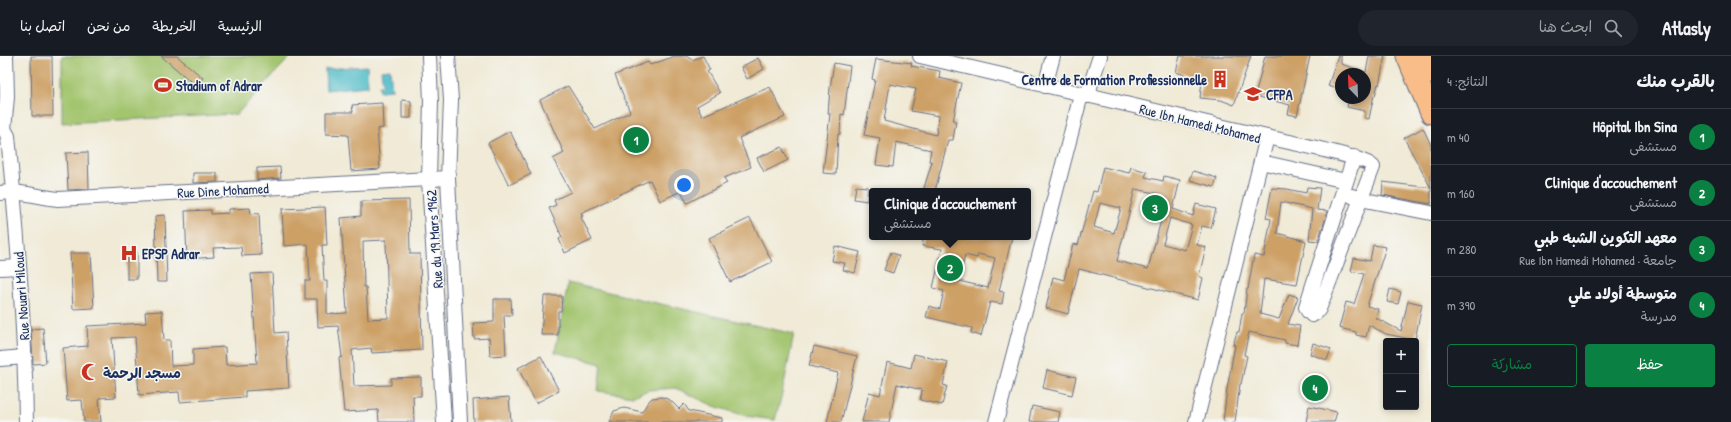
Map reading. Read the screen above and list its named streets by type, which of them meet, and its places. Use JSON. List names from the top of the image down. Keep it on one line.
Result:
{"streets":{"street":["Rue Ibn Hamedi Mohamed","Rue Dine Mohamed","Rue du 19 Mars 1962","Rue Nouari Miloud"]},"crossings":[["Rue Dine Mohamed","Rue du 19 Mars 1962"],["Rue Dine Mohamed","Rue Nouari Miloud"]],"places":{"building":["Centre de Formation Profiessionnelle"],"sports":["Stadium of Adrar"],"school or university":["CFPA"],"hospital":["EPSP Adrar"],"mosque":["مسجد الرحمة"]},"north":"top left","page":{"header":"Atlasly","search":"ابحث هنا","nav":["الرئيسية","الخريطة","من نحن","اتصل بنا"],"heading":["بالقرب منك","النتائج: 4"],"list":[{"mark":"1","name":"Hôpital Ibn Sina","note":"مستشفى","value":"40 m"},{"mark":"2","name":"Clinique d'accouchement","note":"مستشفى","value":"160 m"},{"mark":"3","name":"معهد التكوين الشبه طبي","note":"جامعة · Rue Ibn Hamedi Mohamed","value":"280 m"},{"mark":"4","name":"متوسطة أولاد علي","note":"مدرسة","value":"390 m"}],"pins":["1","3","2","4"],"popup":["Clinique d'accouchement","مستشفى"],"buttons":["حفظ","مشاركة"],"map_buttons":["+","−"]}}
